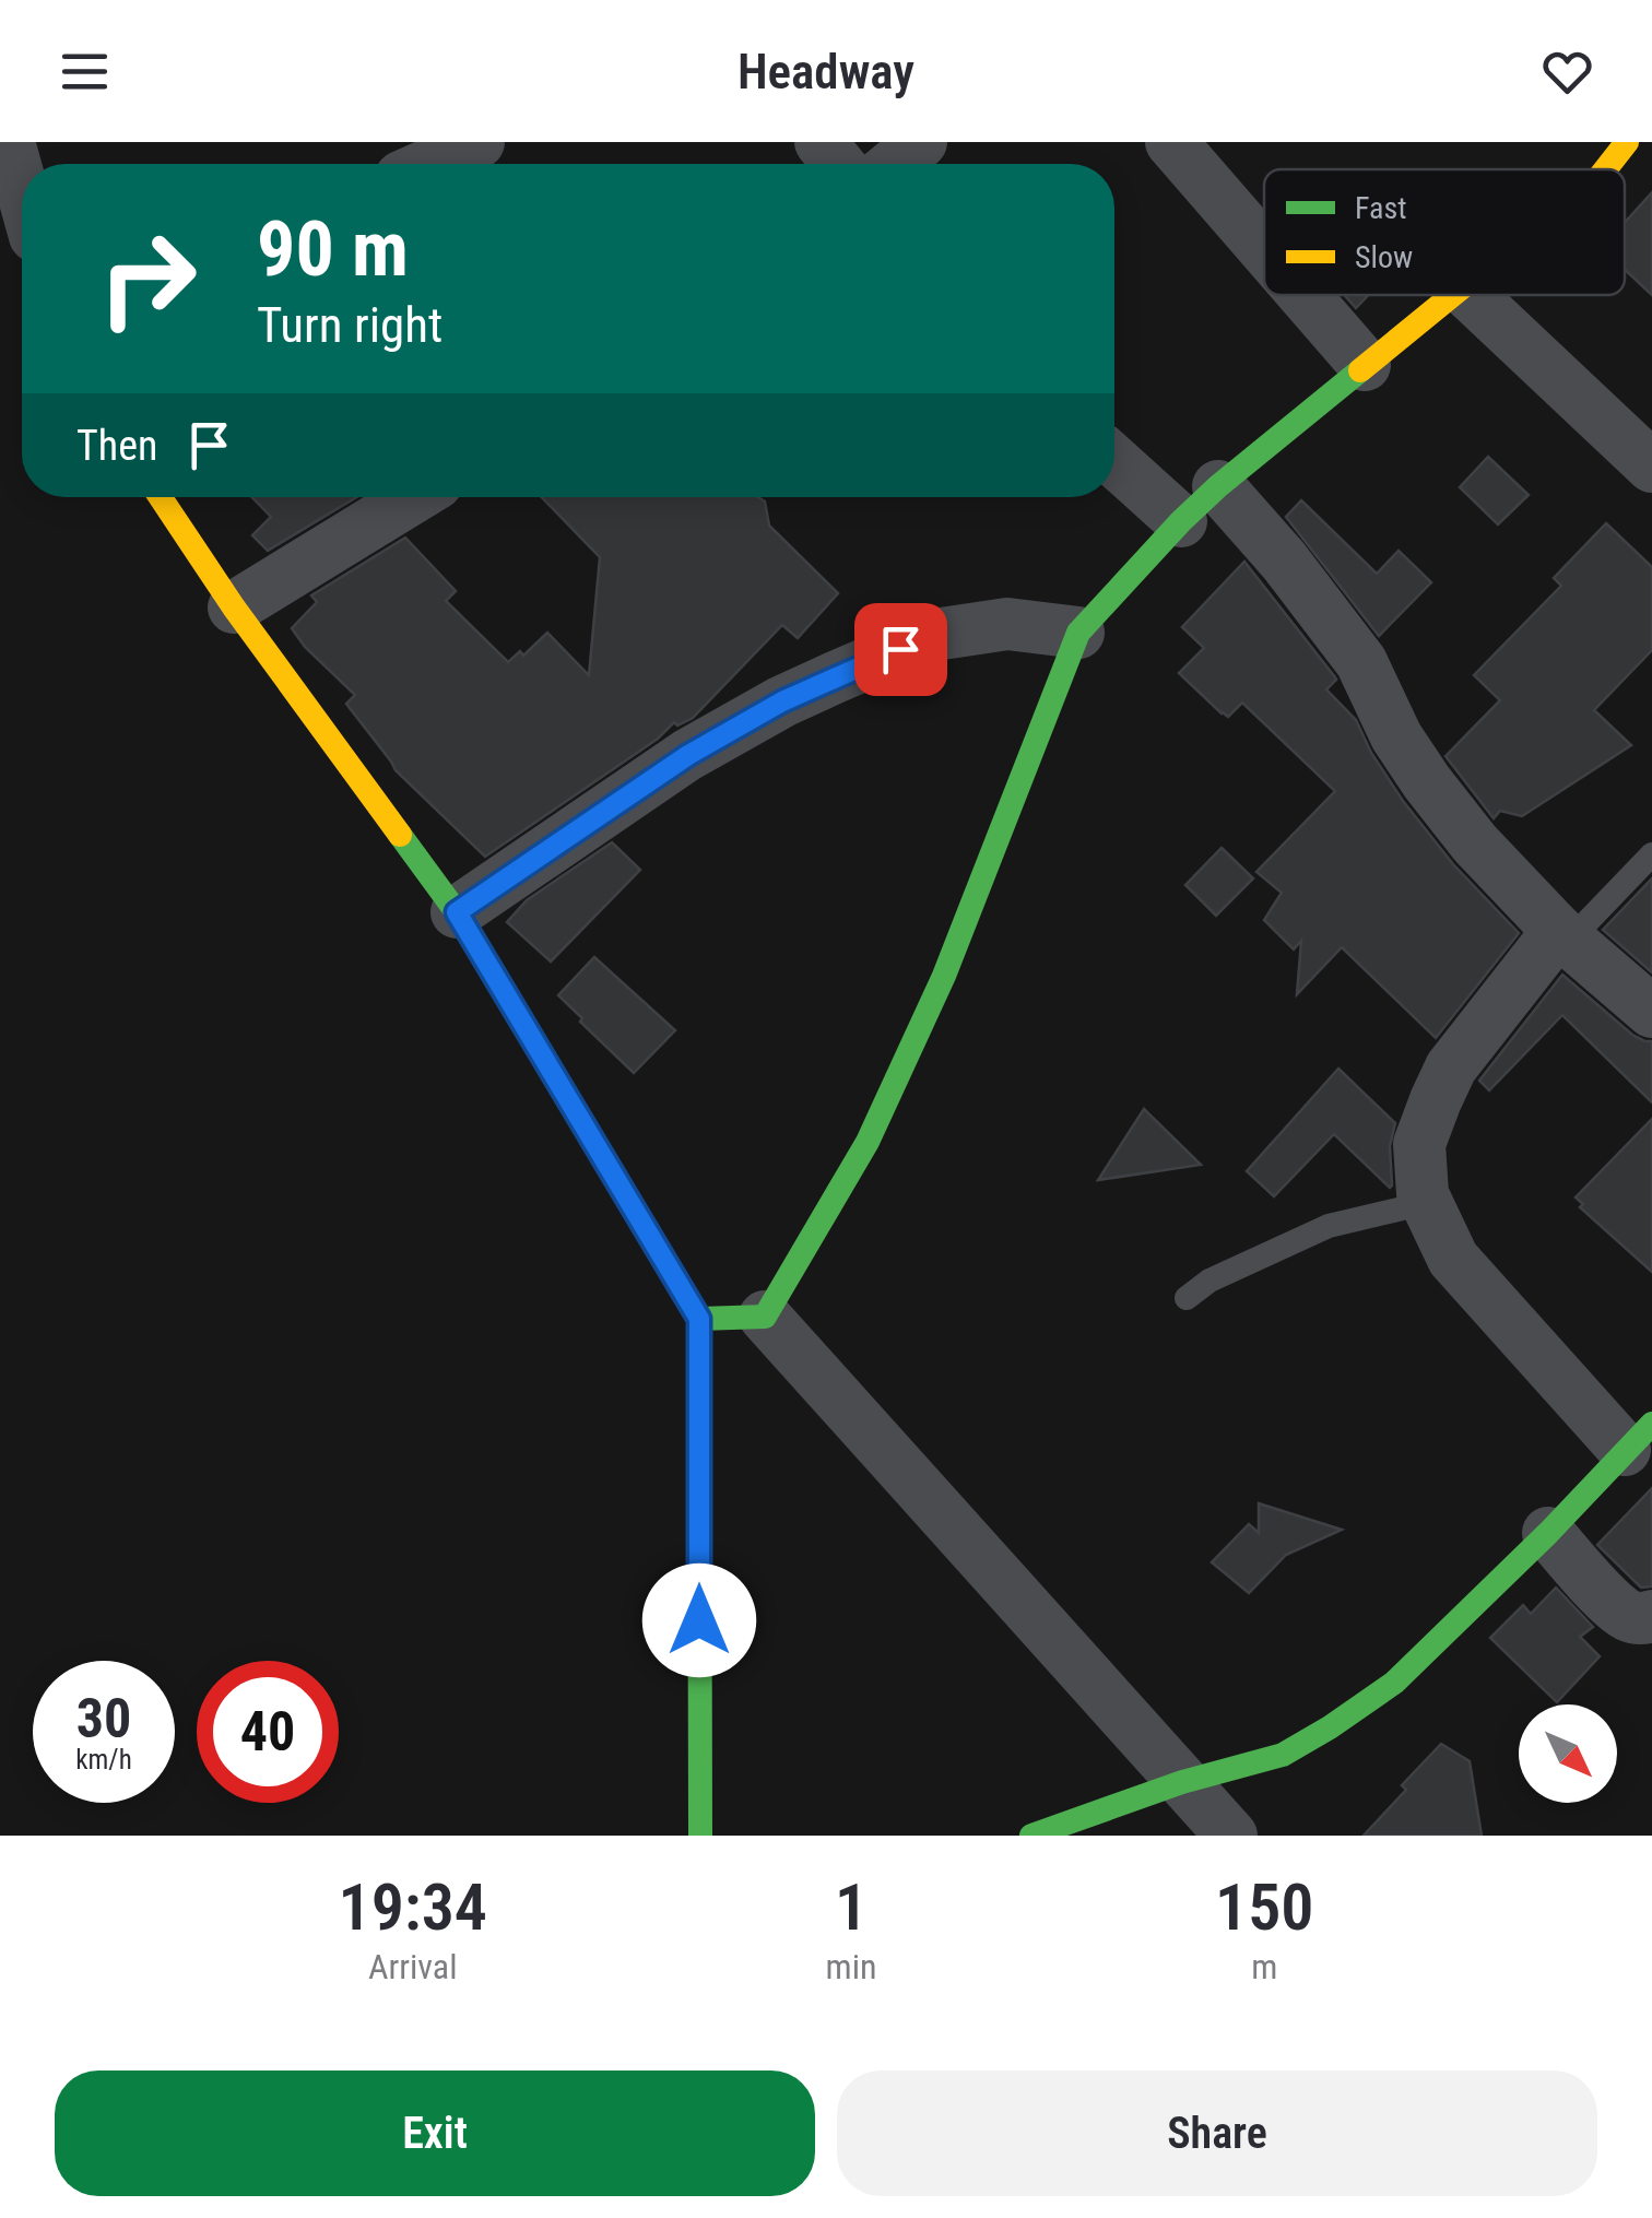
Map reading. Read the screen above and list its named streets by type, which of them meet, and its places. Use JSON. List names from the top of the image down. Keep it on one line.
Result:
{"legend":["Fast","Slow"],"north":"bottom right","page":{"header":"Headway","turn":["90 m","Turn right"],"then":"Then","speed":"30 km/h","limit":"40","eta":["19:34","Arrival","1","min","150","m"],"buttons":["Exit","Share"]}}
